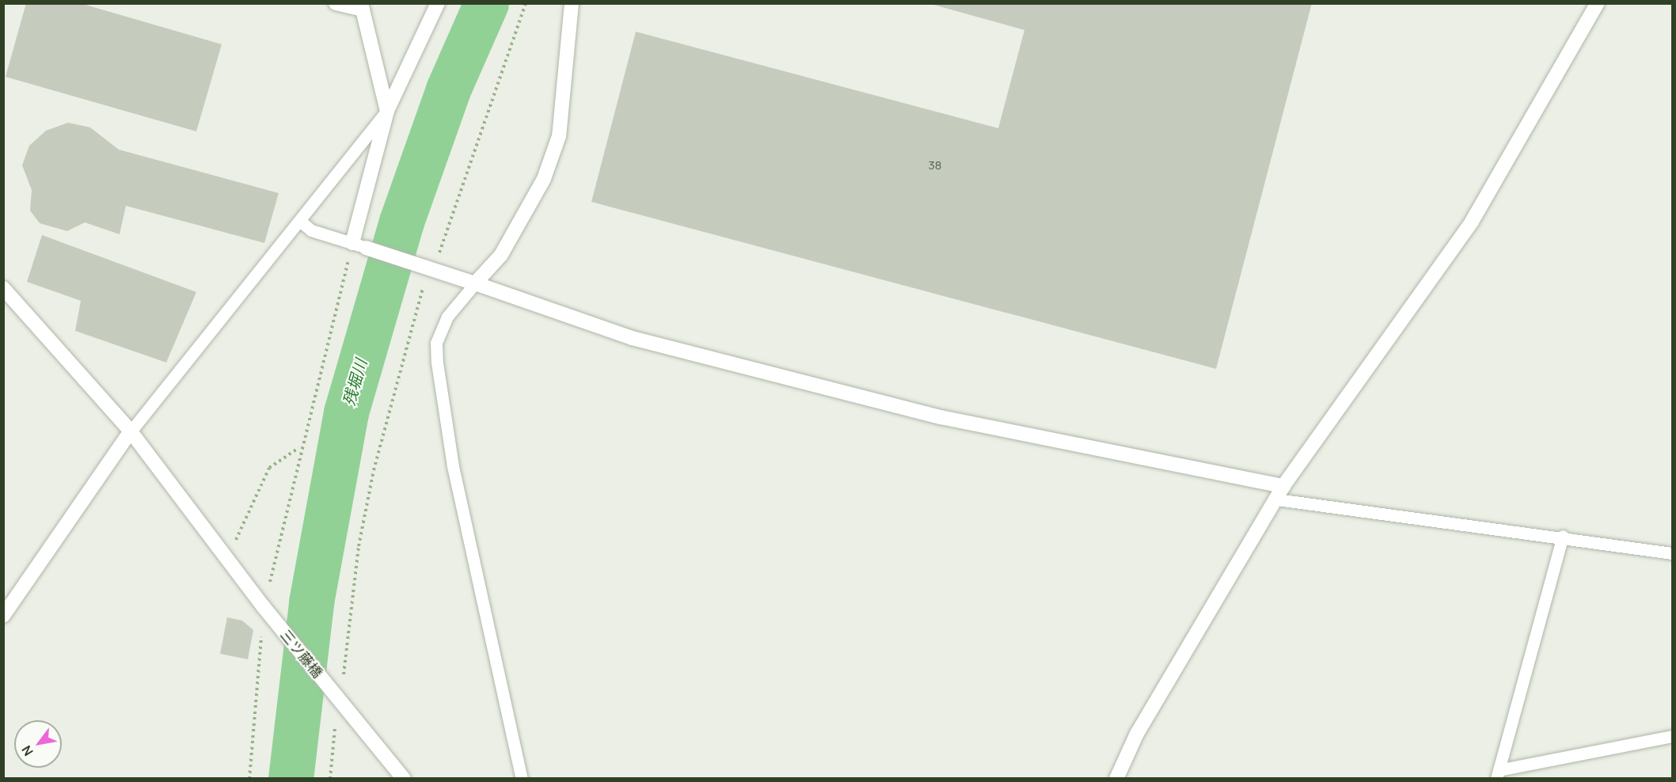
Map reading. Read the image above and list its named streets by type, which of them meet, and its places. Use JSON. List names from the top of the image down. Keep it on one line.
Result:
{"streets":{"street":["三ツ藤橋"]},"water":["残堀川"],"house_numbers":["38"],"north":"bottom left"}
